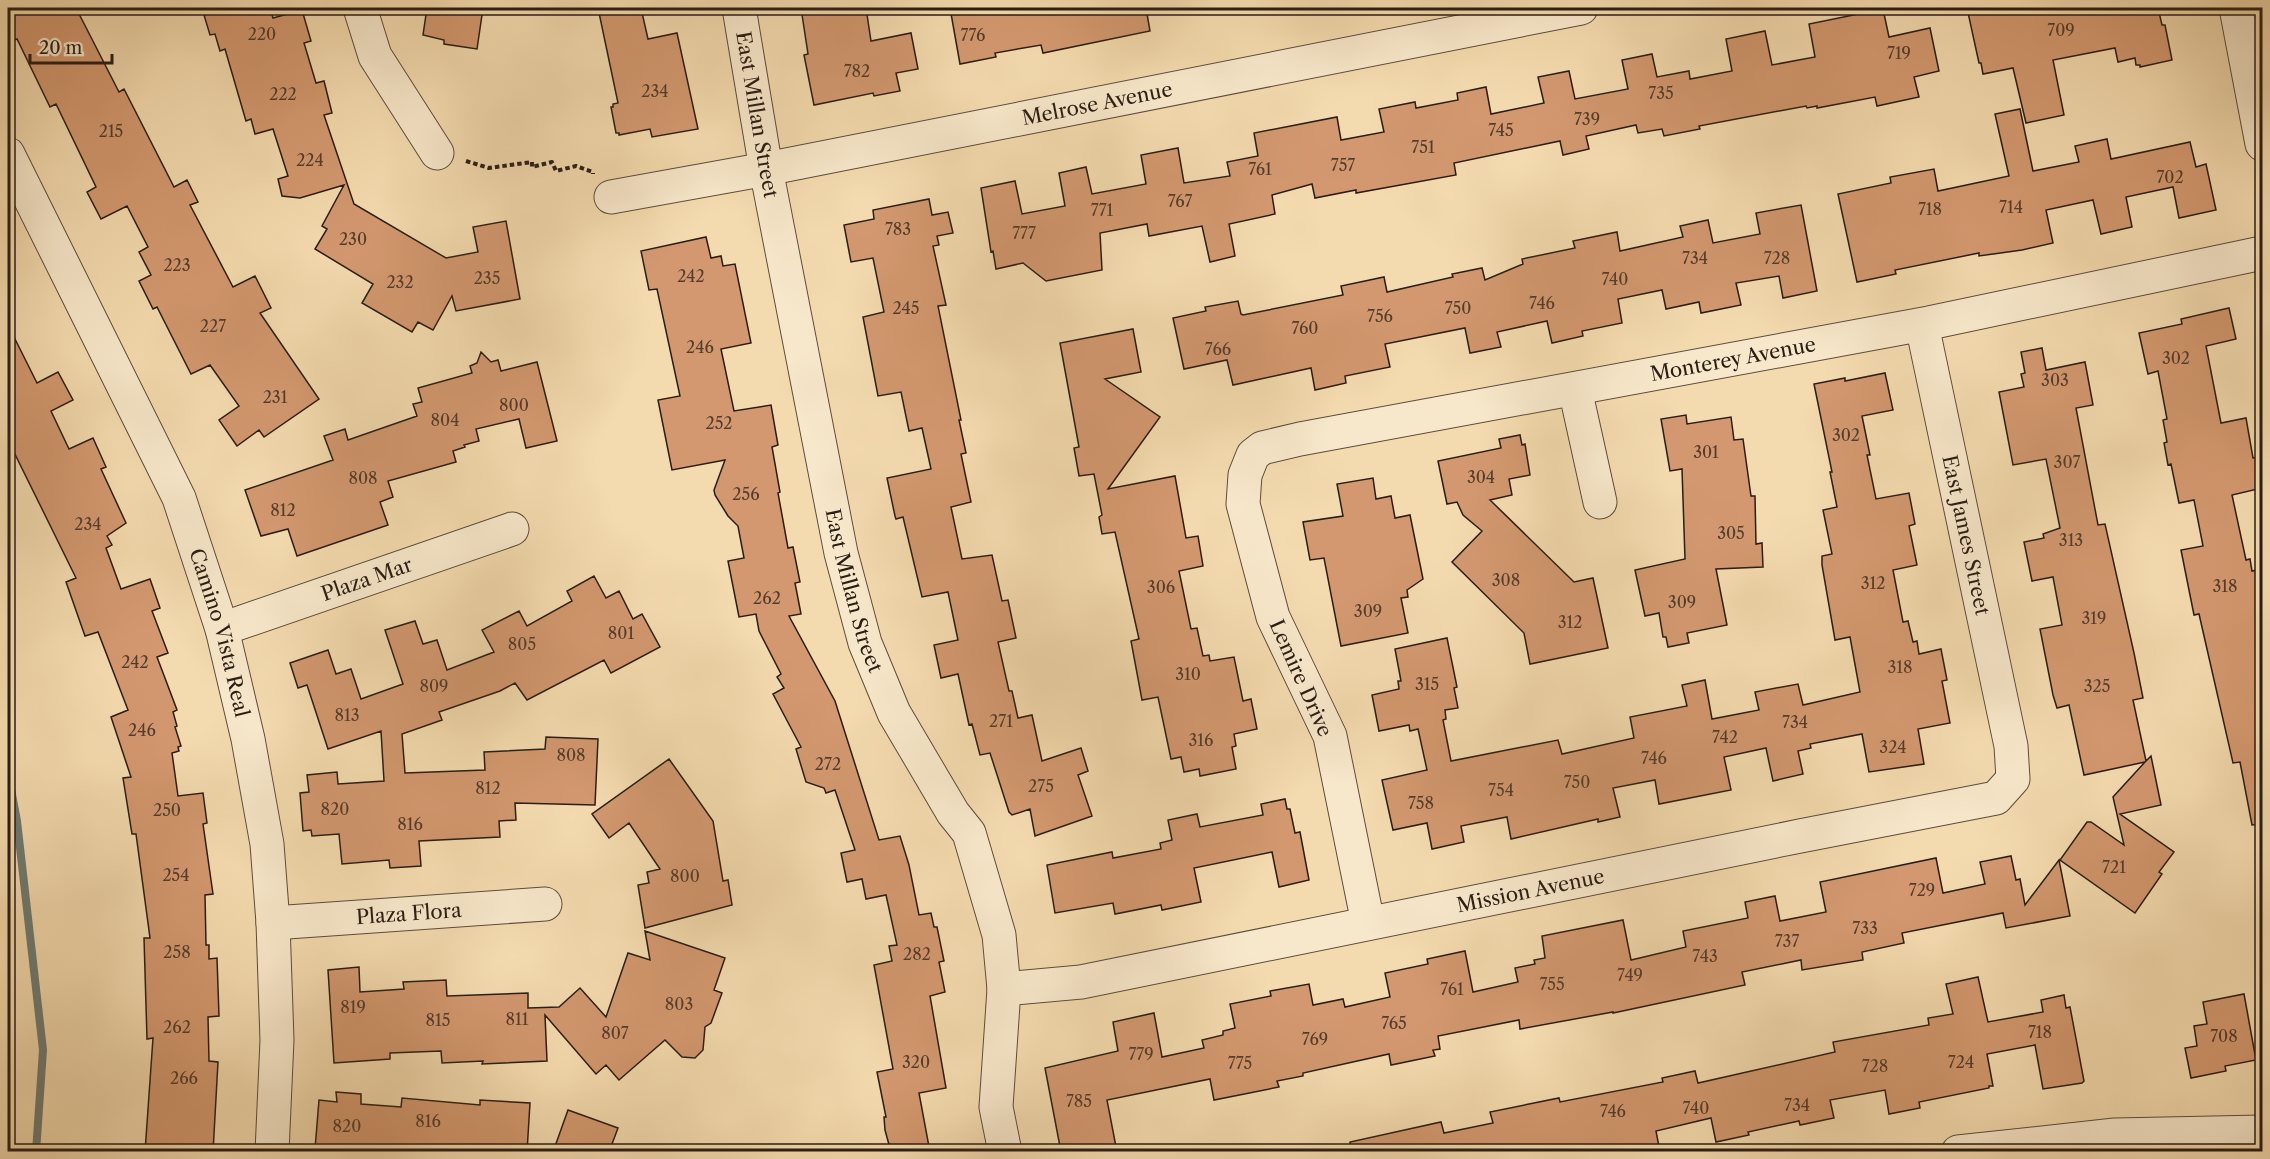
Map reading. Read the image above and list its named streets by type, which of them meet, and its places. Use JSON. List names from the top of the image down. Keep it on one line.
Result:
{"streets":{"street":["Melrose Avenue","East Millan Street","Monterey Avenue","East James Street","Plaza Mar","Camino Vista Real","Lemire Drive","Mission Avenue","Plaza Flora"]},"crossings":[["Melrose Avenue","East Millan Street"],["East Millan Street","Mission Avenue"],["Monterey Avenue","East James Street"],["Monterey Avenue","Lemire Drive"],["East James Street","Mission Avenue"],["Plaza Mar","Camino Vista Real"],["Camino Vista Real","Plaza Flora"],["Lemire Drive","Mission Avenue"]],"house_numbers":["709","220","776","719","782","234","735","222","739","745","215","751","224","757","761","702","767","714","718","771","783","777","230","734","728","223","242","235","740","232","746","245","750","756","227","760","246","766","302","303","231","800","804","252","302","301","307","304","808","256","812","234","305","313","308","312","318","306","262","309","309","319","312","801","805","242","318","310","315","809","325","813","271","734","246","742","316","324","808","746","272","750","275","812","754","758","820","250","816","721","254","800","729","733","737","258","282","743","749","755","761","803","819","811","815","765","262","718","807","708","769","779","320","724","775","728","266","785","734","740","746","816","820"],"scale_bar":"20 m"}
